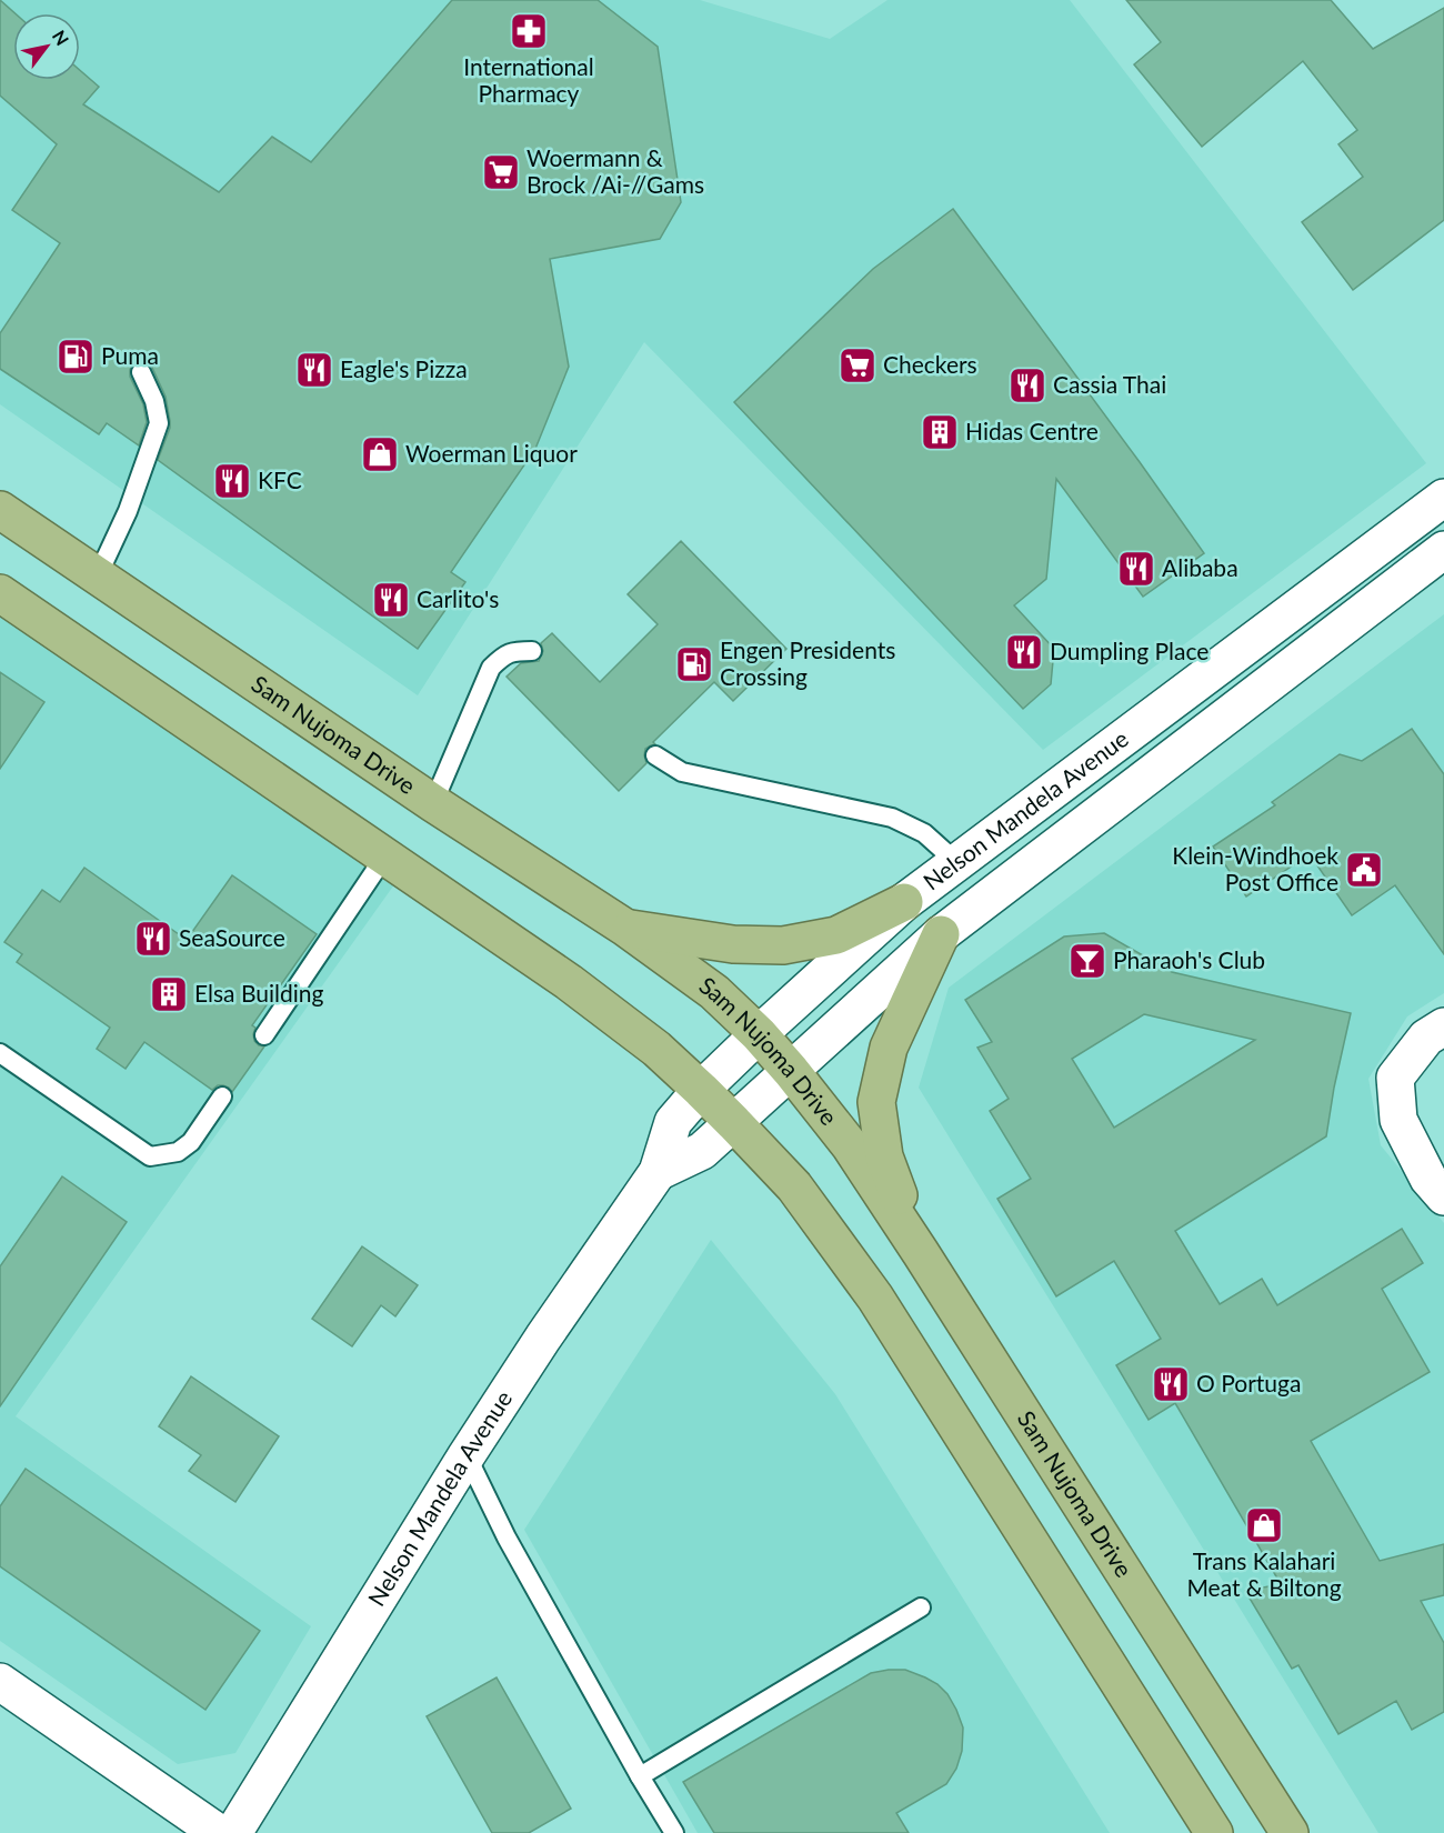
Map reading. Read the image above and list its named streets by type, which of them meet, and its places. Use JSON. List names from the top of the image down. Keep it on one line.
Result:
{"streets":{"highway":["Sam Nujoma Drive"],"main road":["Nelson Mandela Avenue"]},"crossings":[["Sam Nujoma Drive","Nelson Mandela Avenue"]],"places":{"pharmacy":["International Pharmacy"],"supermarket":["Woermann & Brock /Ai-//Gams","Checkers"],"fuel station":["Puma","Engen Presidents Crossing"],"restaurant":["Eagle's Pizza","Cassia Thai","KFC","Alibaba","Carlito's","Dumpling Place","SeaSource","O Portuga"],"building":["Hidas Centre","Elsa Building"],"shop":["Woerman Liquor","Trans Kalahari Meat & Biltong"],"public building":["Klein-Windhoek Post Office"],"bar":["Pharaoh's Club"]},"north":"top right"}
